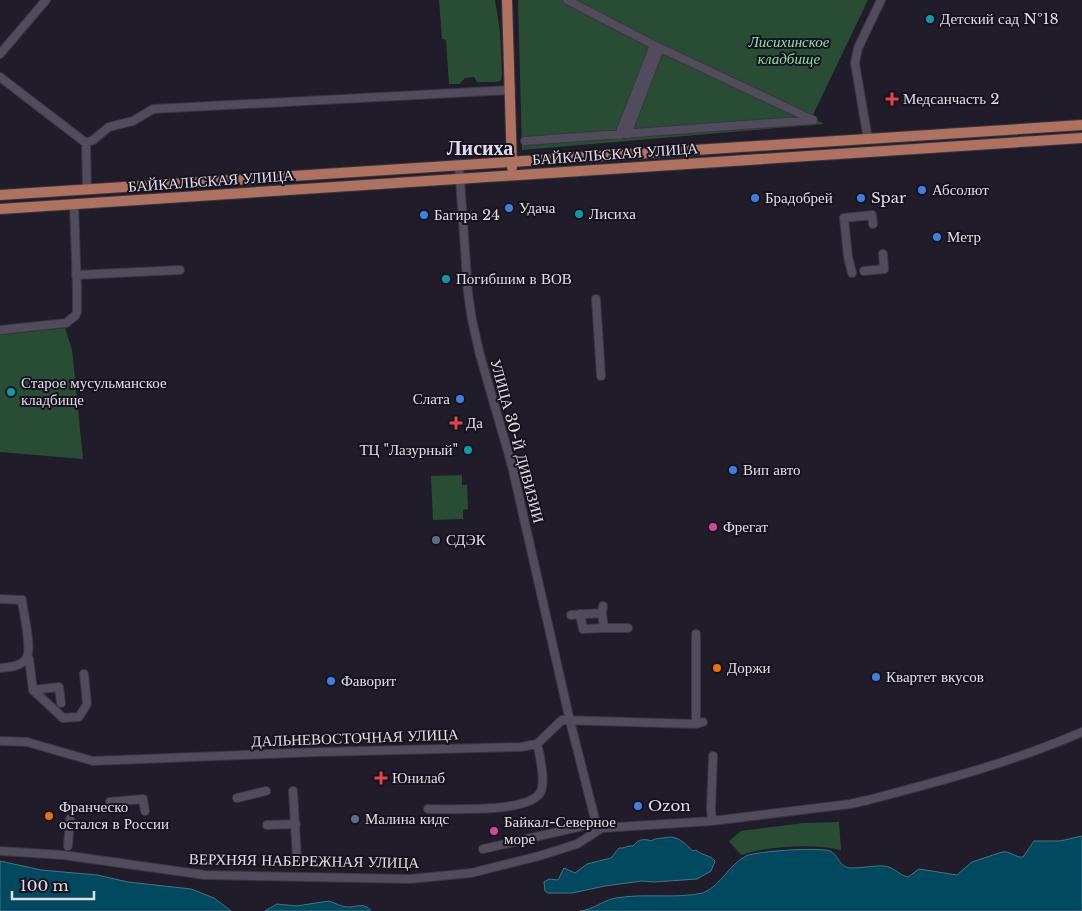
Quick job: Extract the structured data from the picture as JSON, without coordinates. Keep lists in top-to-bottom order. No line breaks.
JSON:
{"streets":{"main road":["БАЙКАЛЬСКАЯ УЛИЦА"],"street":["УЛИЦА 30-Й ДИВИЗИИ","ДАЛЬНЕВОСТОЧНАЯ УЛИЦА","ВЕРХНЯЯ НАБЕРЕЖНАЯ УЛИЦА"]},"crossings":[["БАЙКАЛЬСКАЯ УЛИЦА","УЛИЦА 30-Й ДИВИЗИИ"],["УЛИЦА 30-Й ДИВИЗИИ","ВЕРХНЯЯ НАБЕРЕЖНАЯ УЛИЦА"]],"districts":["Лисиха"],"parks":["Лисихинское кладбище"],"places":{"other":["Детский сад №18","Абсолют","Брадобрей","Spar","Удача","Лисиха","Багира 24","Метр","Погибшим в ВОВ","Старое мусульманское кладбище","Слата","ТЦ \"Лазурный\"","Вип авто","Фрегат","СДЭК","Доржи","Квартет вкусов","Фаворит","Ozon","Франческо остался в России","Малина кидс","Байкал-Северное море"],"health":["Медсанчасть 2","Да","Юнилаб"]},"scale_bar":"100 m"}
